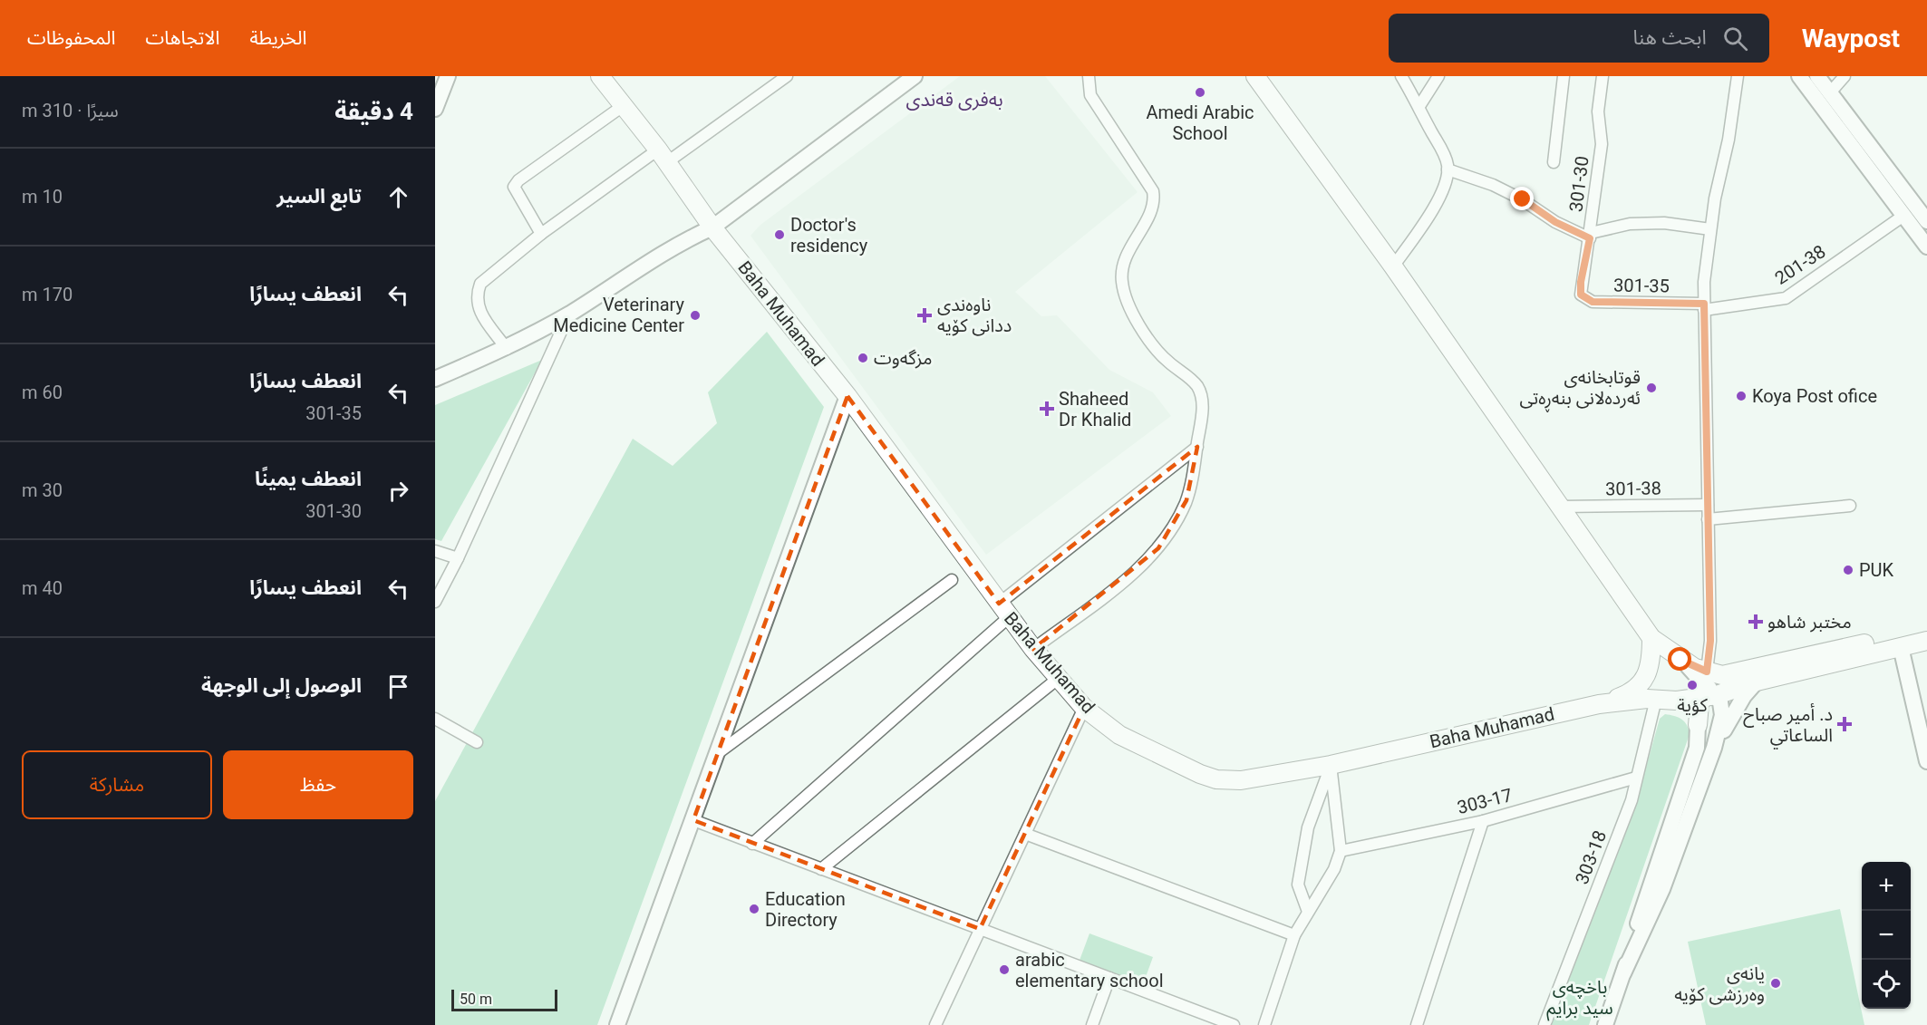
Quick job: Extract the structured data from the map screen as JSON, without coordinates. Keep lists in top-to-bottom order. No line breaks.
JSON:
{"streets":{"main road":["Baha Muhamad"],"street":["301-30","201-38","301-35","301-38","303-17","303-18"]},"crossings":[["301-30","301-35"],["201-38","301-35"],["Baha Muhamad","303-18"],["303-17","303-18"]],"districts":["بەفری قەندی"],"parks":["باخچه‌ی سید برایم"],"places":{"other":["Amedi Arabic School","Doctor's residency","Veterinary Medicine Center","مزگه‌وت","قوتابخانه‌ی ئه‌رده‌لانی بنه‌ڕه‌تی","Koya Post ofice","PUK","كؤية","Education Directory","arabic elementary school","یانه‌ی وه‌رزشی كۆیه‌"],"health":["ناوەندی ددانی کۆیە","Shaheed Dr Khalid","مختبر شاهو","د. أمير صباح الساعاتي"]},"scale_bar":"50 m","page":{"header":"Waypost","search":"ابحث هنا","nav":["الخريطة","الاتجاهات","المحفوظات"],"heading":["4 دقيقة","سيرًا · 310 m"],"list":[["تابع السير","10 m"],["انعطف يسارًا","170 m"],["انعطف يسارًا","301-35","60 m"],["انعطف يمينًا","301-30","30 m"],["انعطف يسارًا","40 m"],"الوصول إلى الوجهة"],"buttons":["حفظ","مشاركة"],"map_buttons":["+","−"],"scale":"50 m"}}
